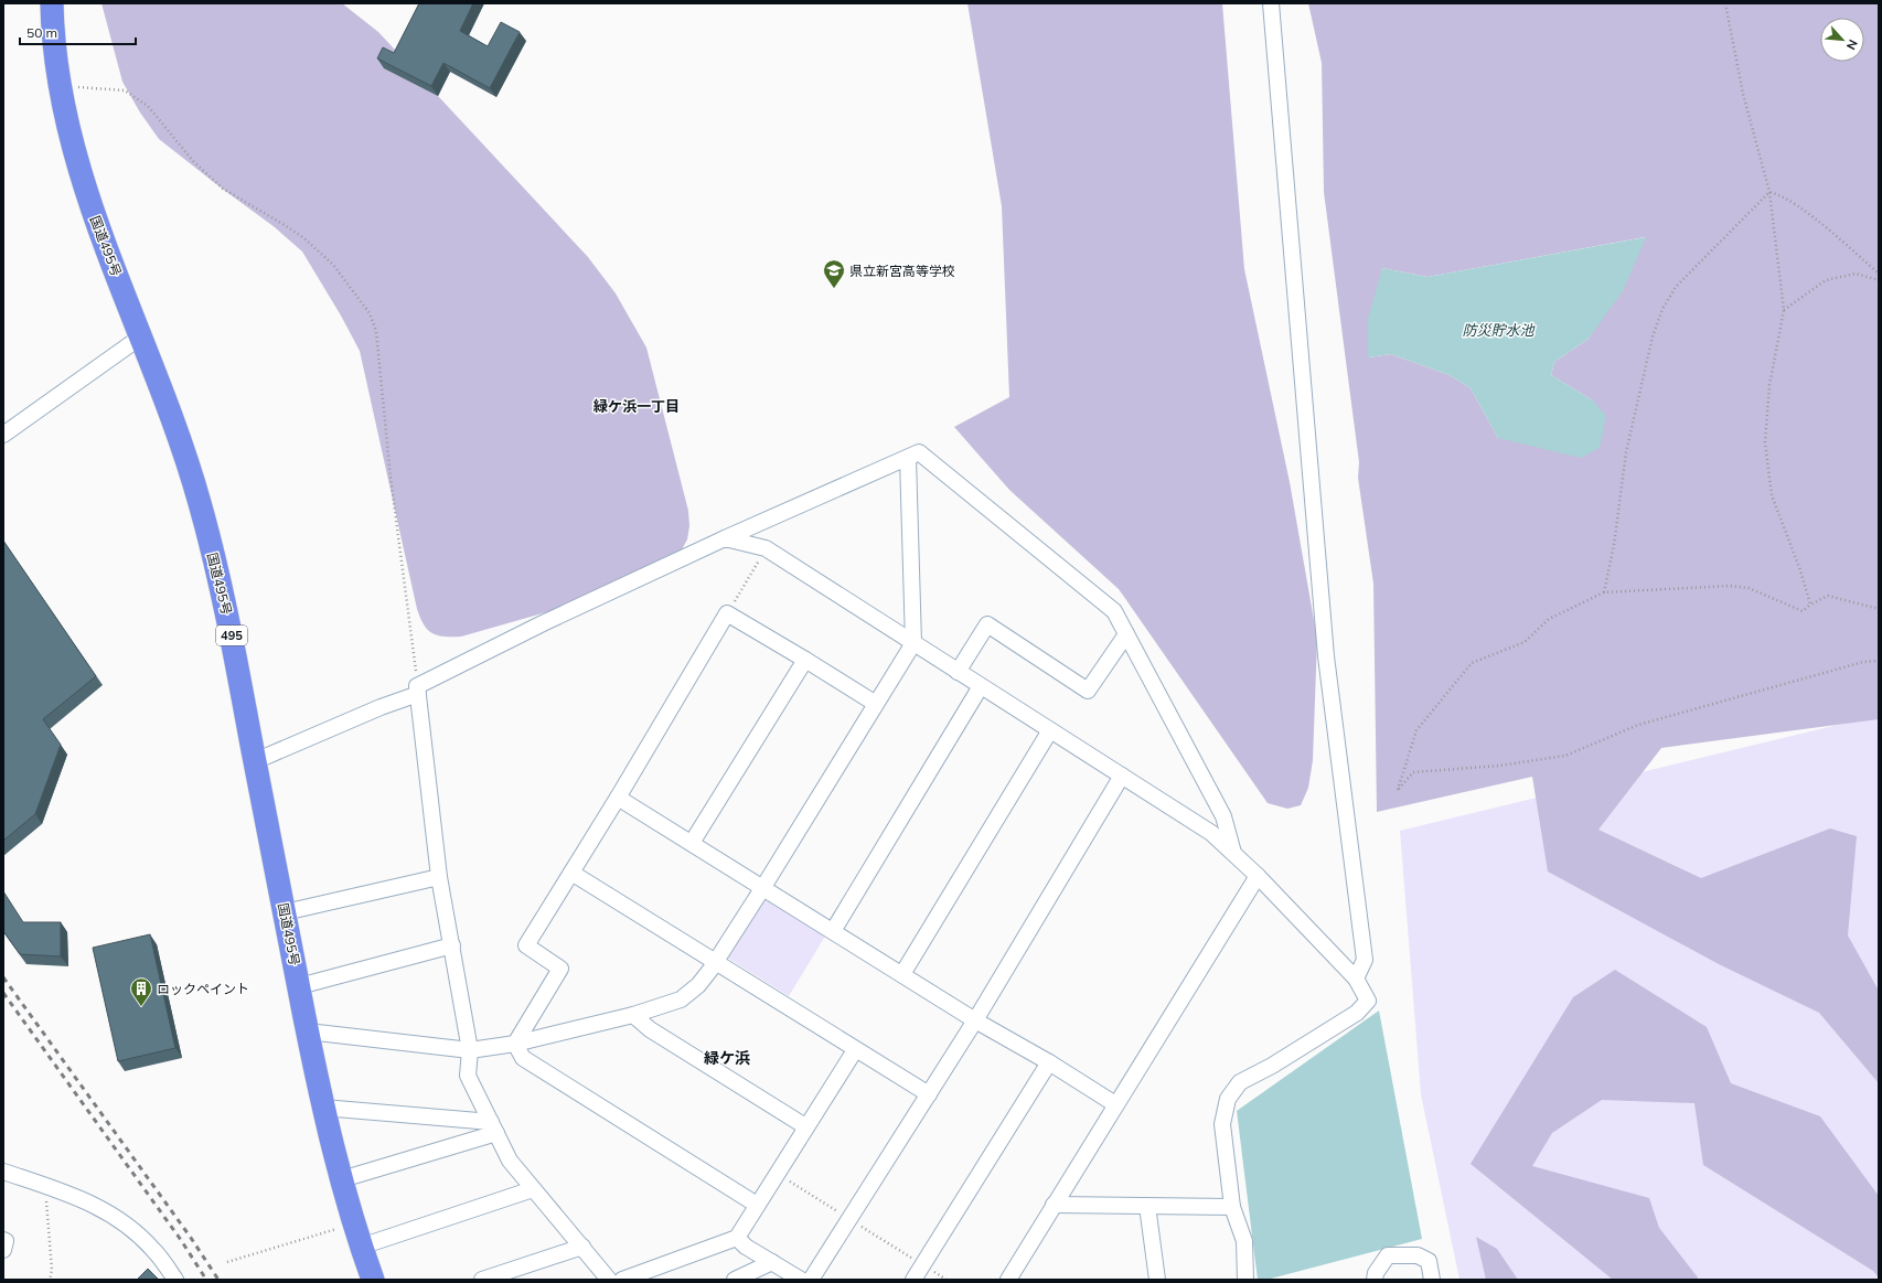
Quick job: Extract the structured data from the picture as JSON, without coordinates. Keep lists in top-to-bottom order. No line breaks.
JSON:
{"streets":{"highway":["国道495号","495"]},"districts":["緑ケ浜一丁目","緑ケ浜"],"water":["防災貯水池"],"places":{"school or university":["県立新宮高等学校"],"building":["ロックペイント"]},"scale_bar":"50 m","north":"bottom right"}
